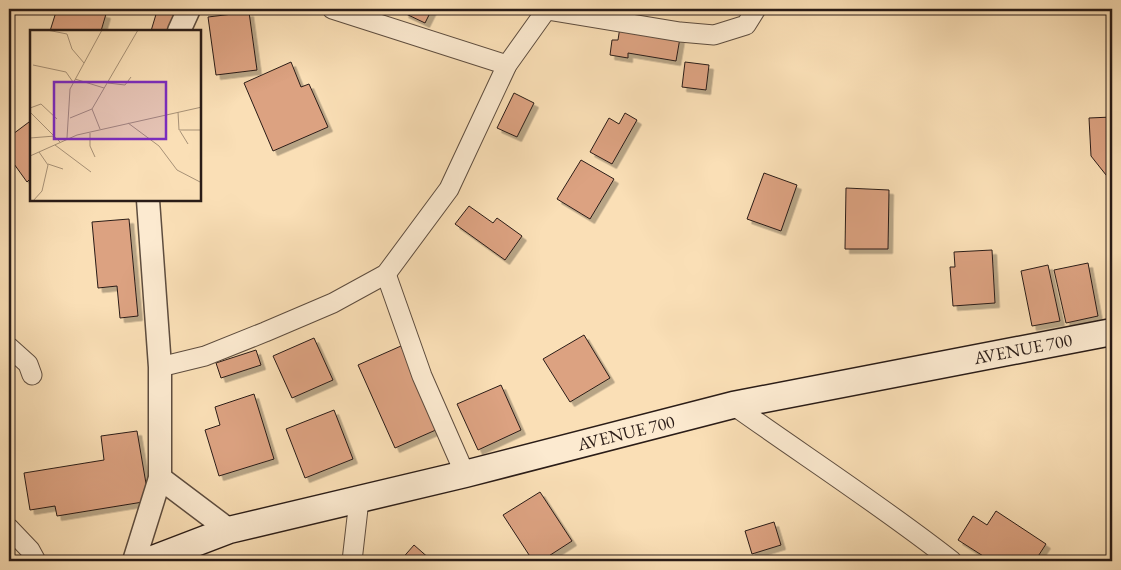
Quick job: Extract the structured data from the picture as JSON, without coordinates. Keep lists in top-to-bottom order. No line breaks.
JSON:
{"streets":{"main road":["AVENUE 700"]}}
